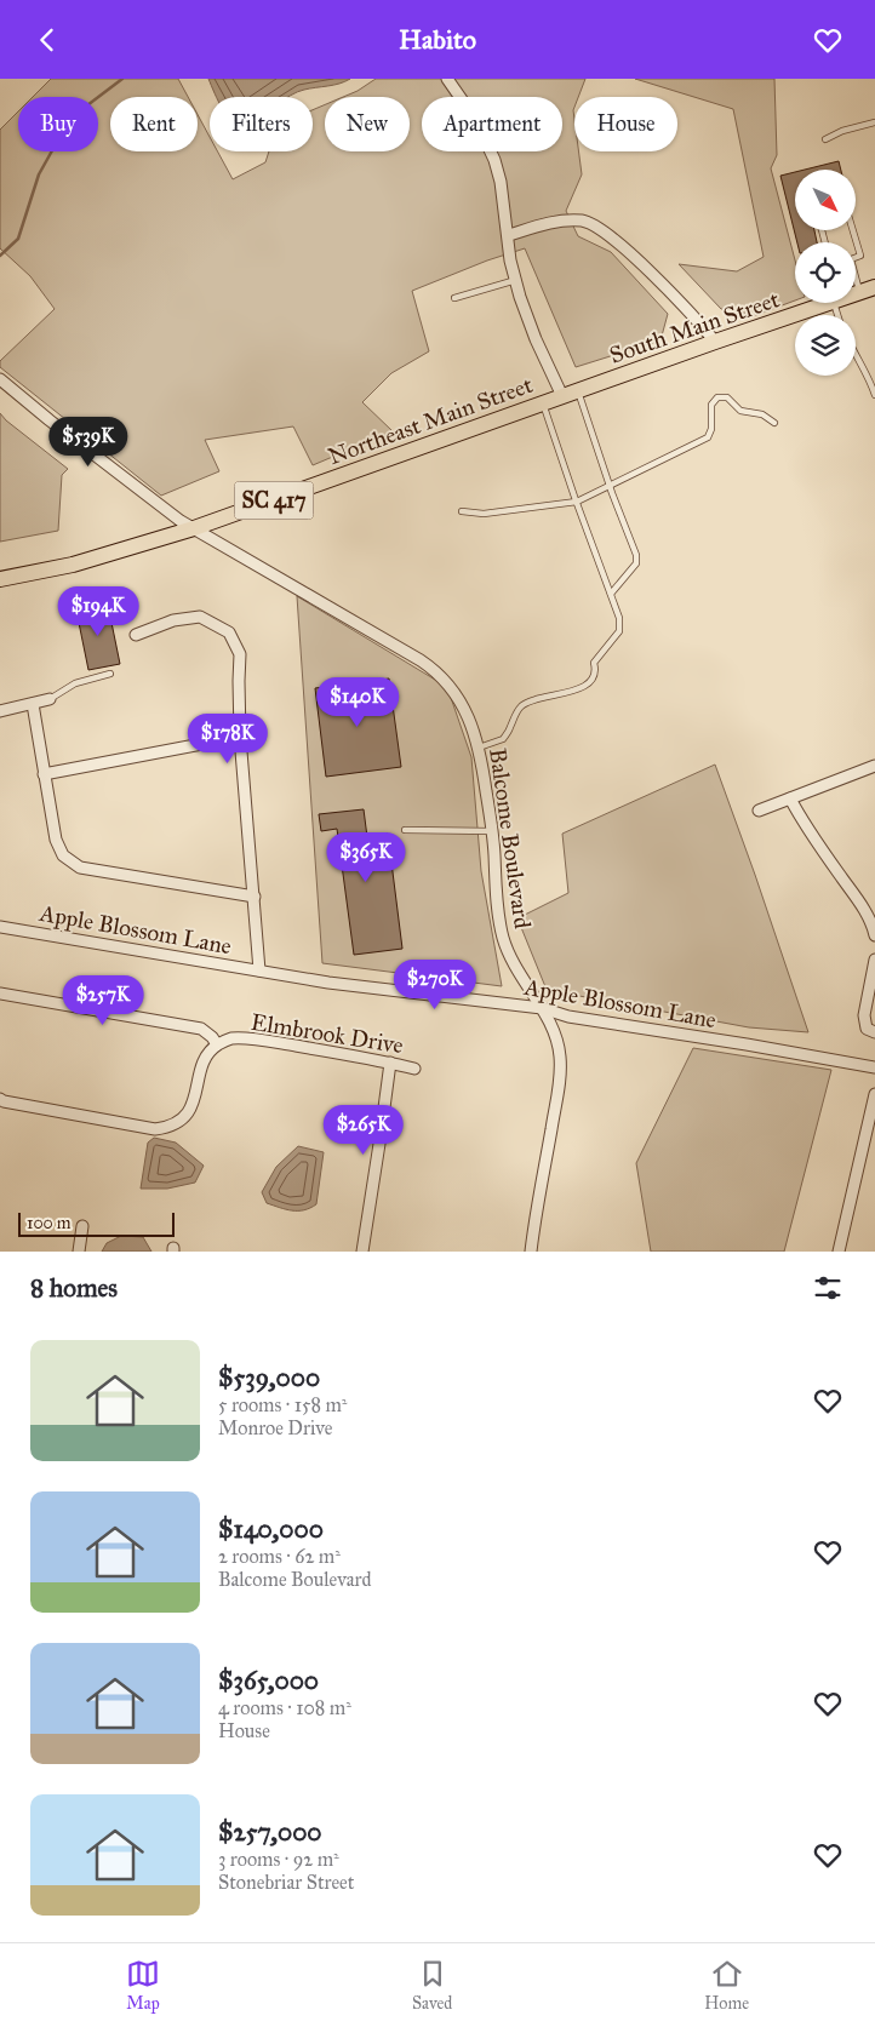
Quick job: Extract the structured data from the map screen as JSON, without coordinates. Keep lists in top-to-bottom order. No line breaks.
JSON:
{"streets":{"main road":["South Main Street","Northeast Main Street","SC 417"],"street":["Balcome Boulevard","Apple Blossom Lane","Elmbrook Drive"]},"crossings":[["South Main Street","Northeast Main Street"],["Northeast Main Street","Balcome Boulevard"],["Balcome Boulevard","Apple Blossom Lane"]],"scale_bar":"100 m","north":"bottom right","page":{"header":"Habito","chip":["Buy","Rent","Filters","New","Apartment","House"],"price":["$539K","$194K","$140K","$178K","$365K","$270K","$257K","$265K"],"scale":"100 m","heading":"8 homes","list":[{"name":"$539,000","note":"5 rooms · 158 m² · Monroe Drive"},{"name":"$140,000","note":"2 rooms · 62 m² · Balcome Boulevard"},{"name":"$365,000","note":"4 rooms · 108 m² · House"},{"name":"$257,000","note":"3 rooms · 92 m² · Stonebriar Street"}],"tabs":["Map","Saved","Home"]}}
